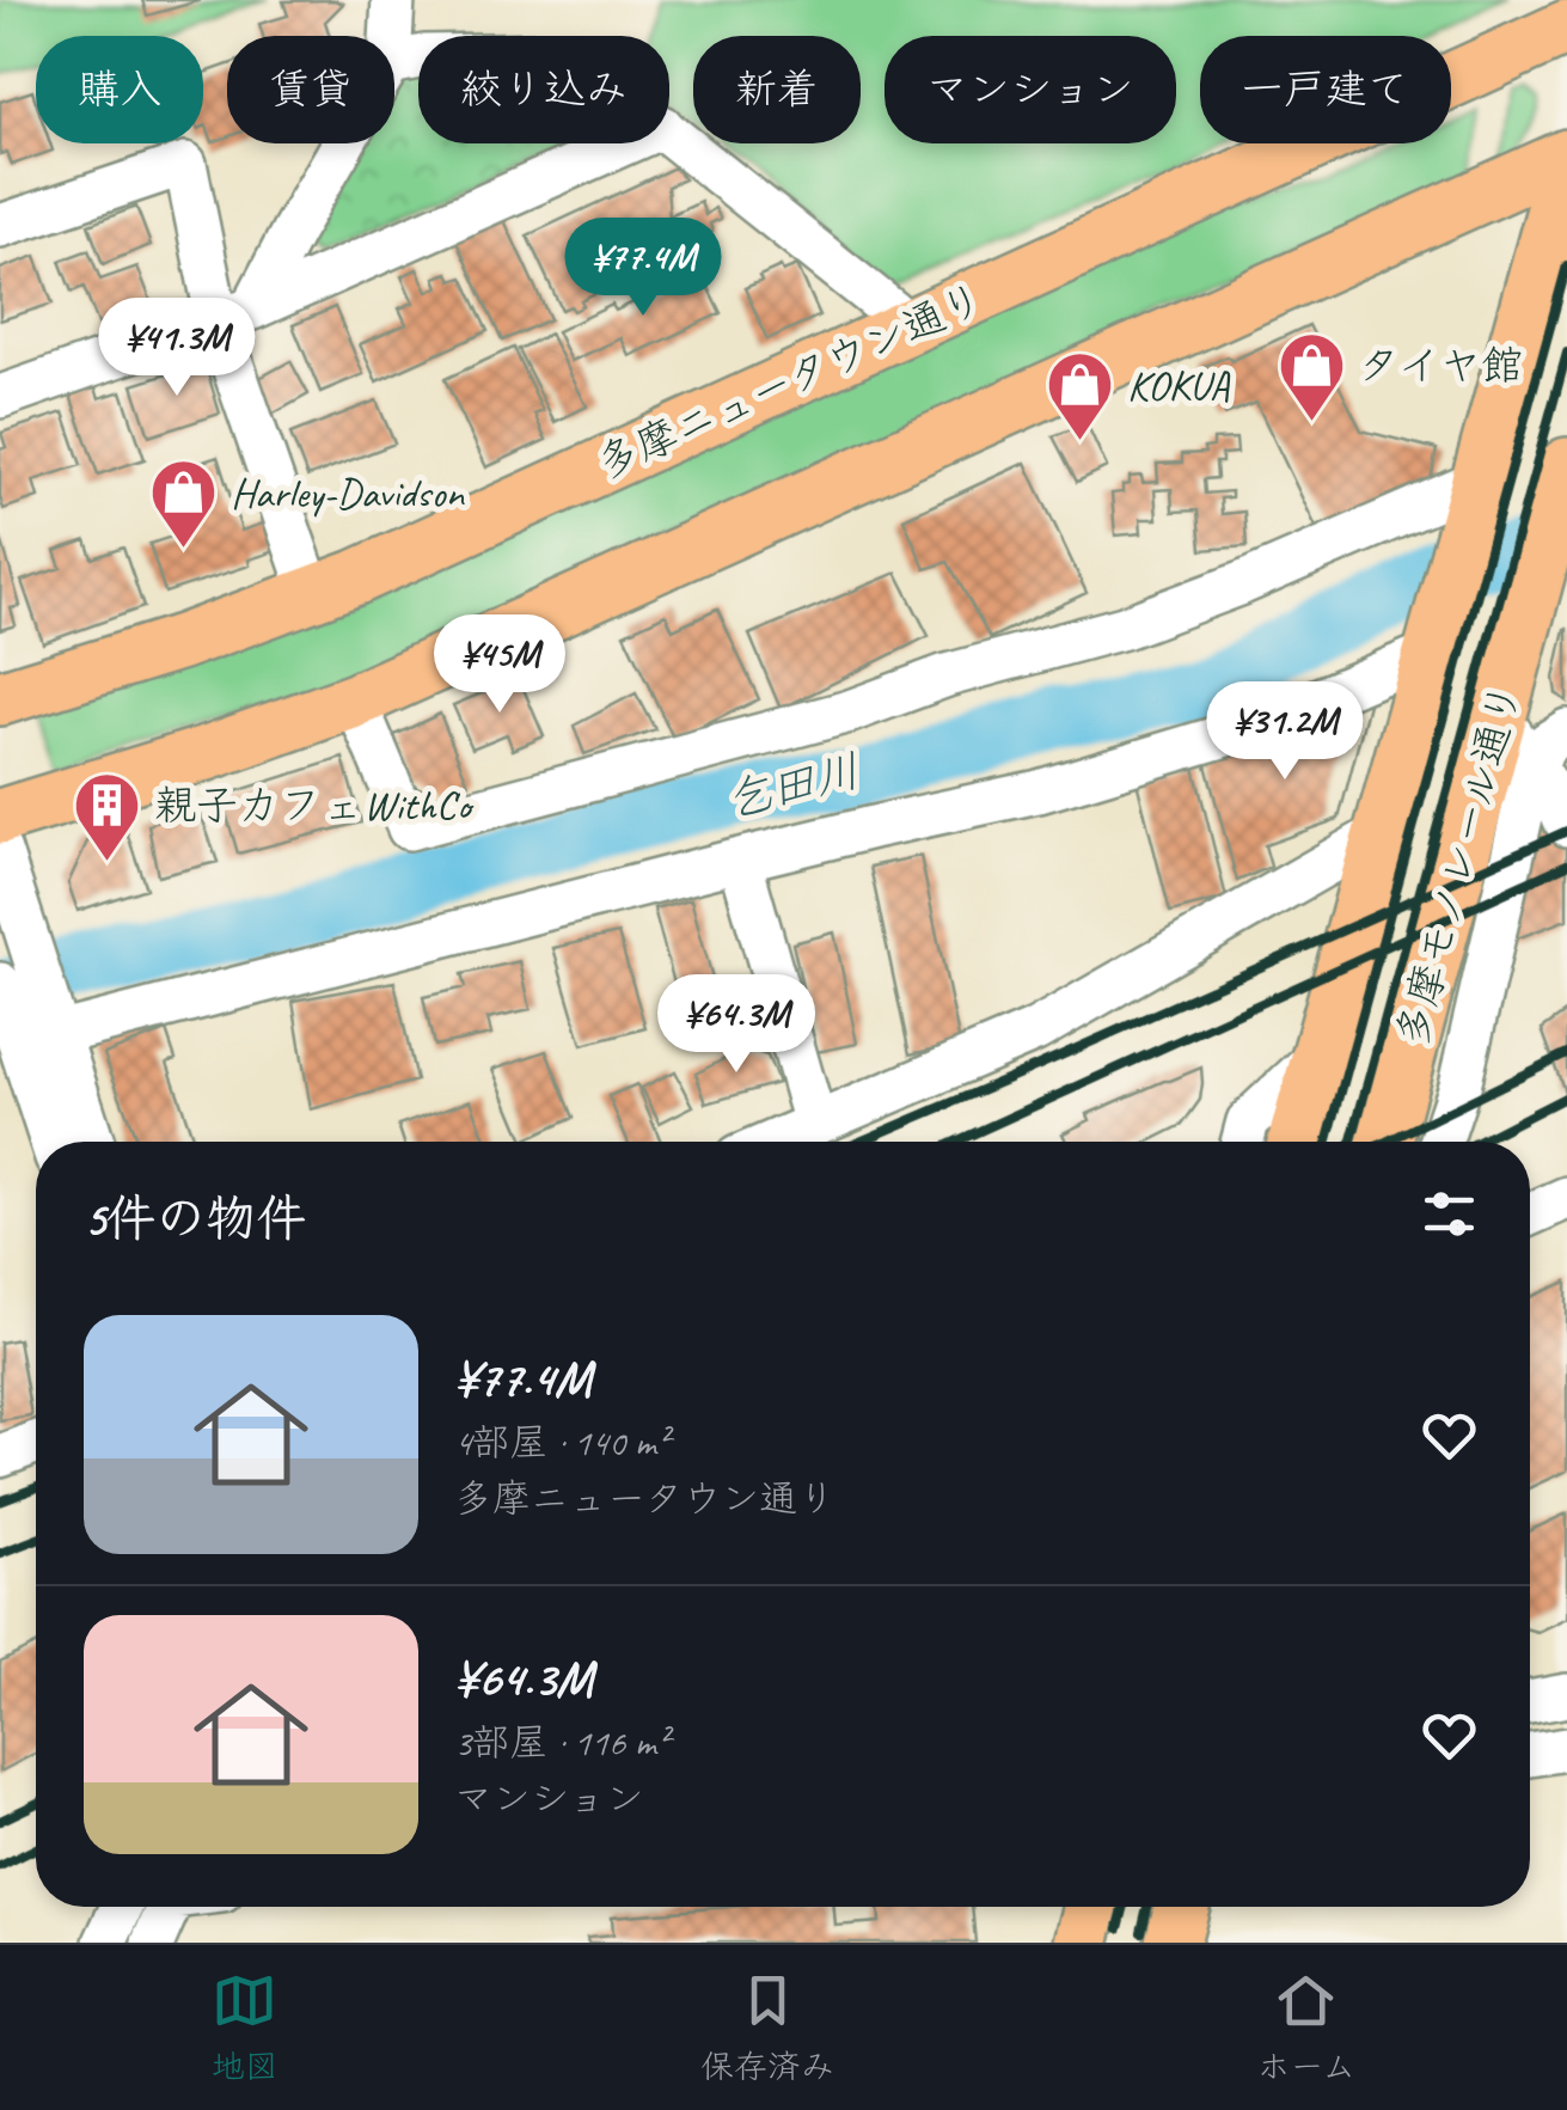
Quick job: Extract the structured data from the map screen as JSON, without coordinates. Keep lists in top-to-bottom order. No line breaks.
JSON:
{"streets":{"main road":["多摩ニュータウン通り","多摩モノレール通り"]},"water":["乞田川"],"places":{"shop":["タイヤ館","KOKUA","Harley-Davidson"],"building":["親子カフェWithCo"]},"page":{"chip":["購入","賃貸","絞り込み","新着","マンション","一戸建て"],"price":["¥77.4M","¥41.3M","¥45M","¥31.2M","¥64.3M"],"heading":"5件の物件","list":[{"name":"¥77.4M","note":"4部屋 · 140 m² · 多摩ニュータウン通り"},{"name":"¥64.3M","note":"3部屋 · 116 m² · マンション"}],"tabs":["地図","保存済み","ホーム"]}}
